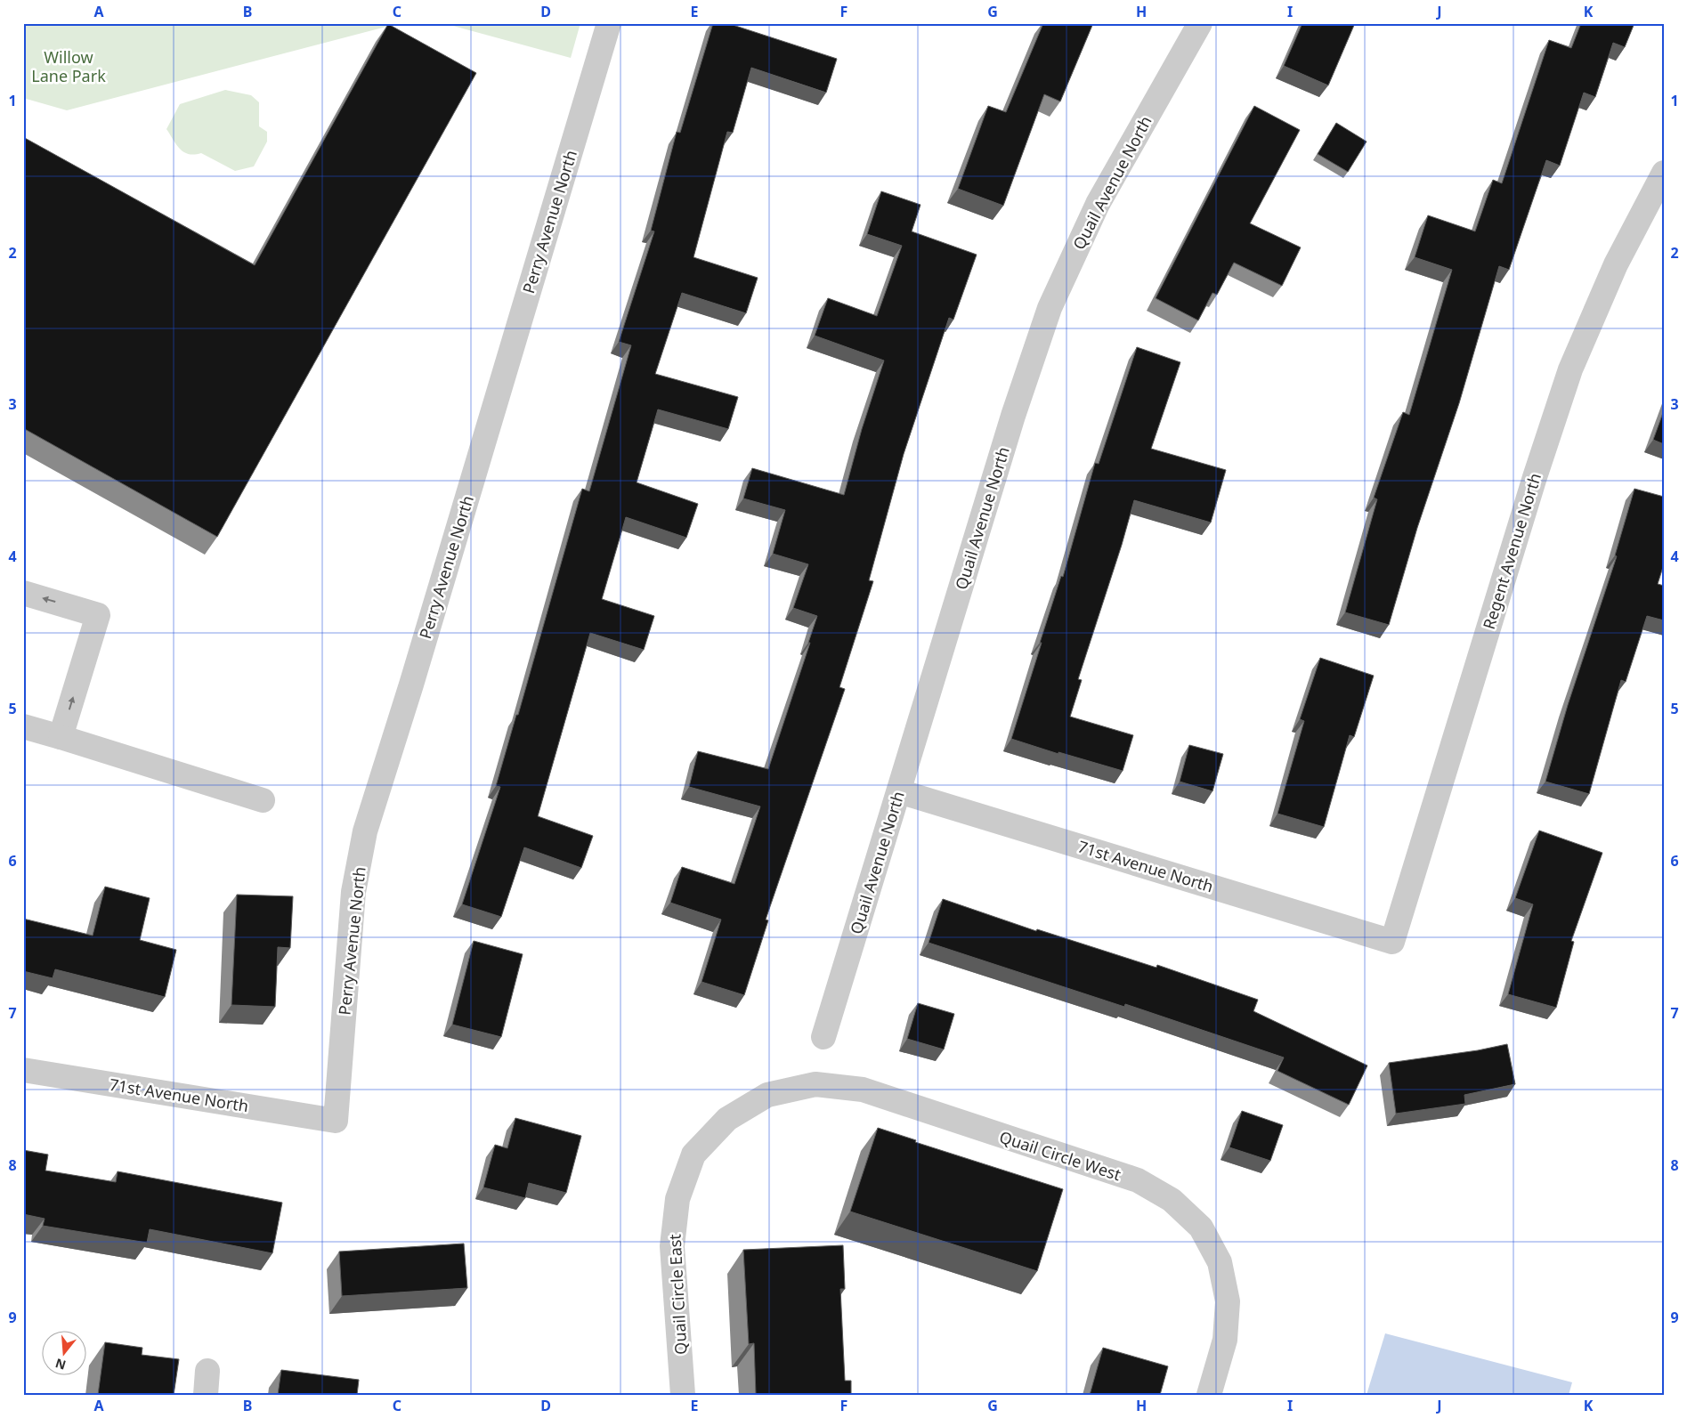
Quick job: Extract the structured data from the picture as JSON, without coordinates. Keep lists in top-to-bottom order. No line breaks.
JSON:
{"streets":{"street":["Quail Avenue North","Perry Avenue North","Regent Avenue North","71st Avenue North","Quail Circle West","Quail Circle East"]},"crossings":[["Quail Avenue North","71st Avenue North"],["Perry Avenue North","71st Avenue North"],["Regent Avenue North","71st Avenue North"],["Quail Circle West","Quail Circle East"]],"parks":["Willow Lane Park"],"north":"bottom","grid":{"columns":["A","B","C","D","E","F","G","H","I","J","K"],"rows":["1","2","3","4","5","6","7","8","9"]}}
